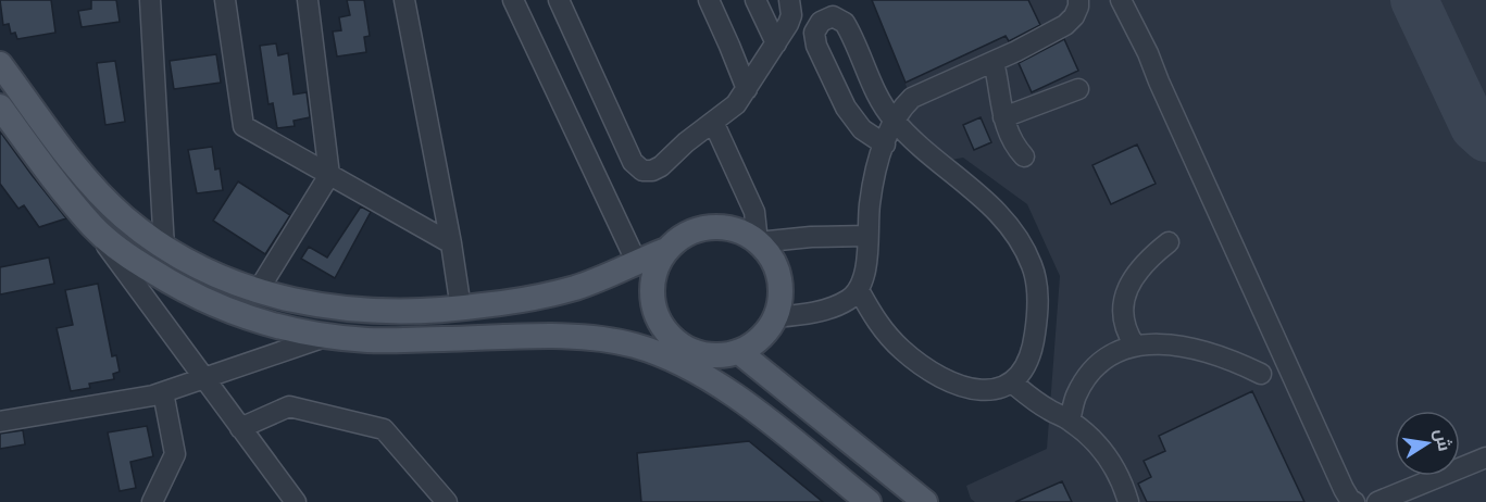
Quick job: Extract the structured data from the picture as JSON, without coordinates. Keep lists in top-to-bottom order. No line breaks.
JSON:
{"north":"right"}
